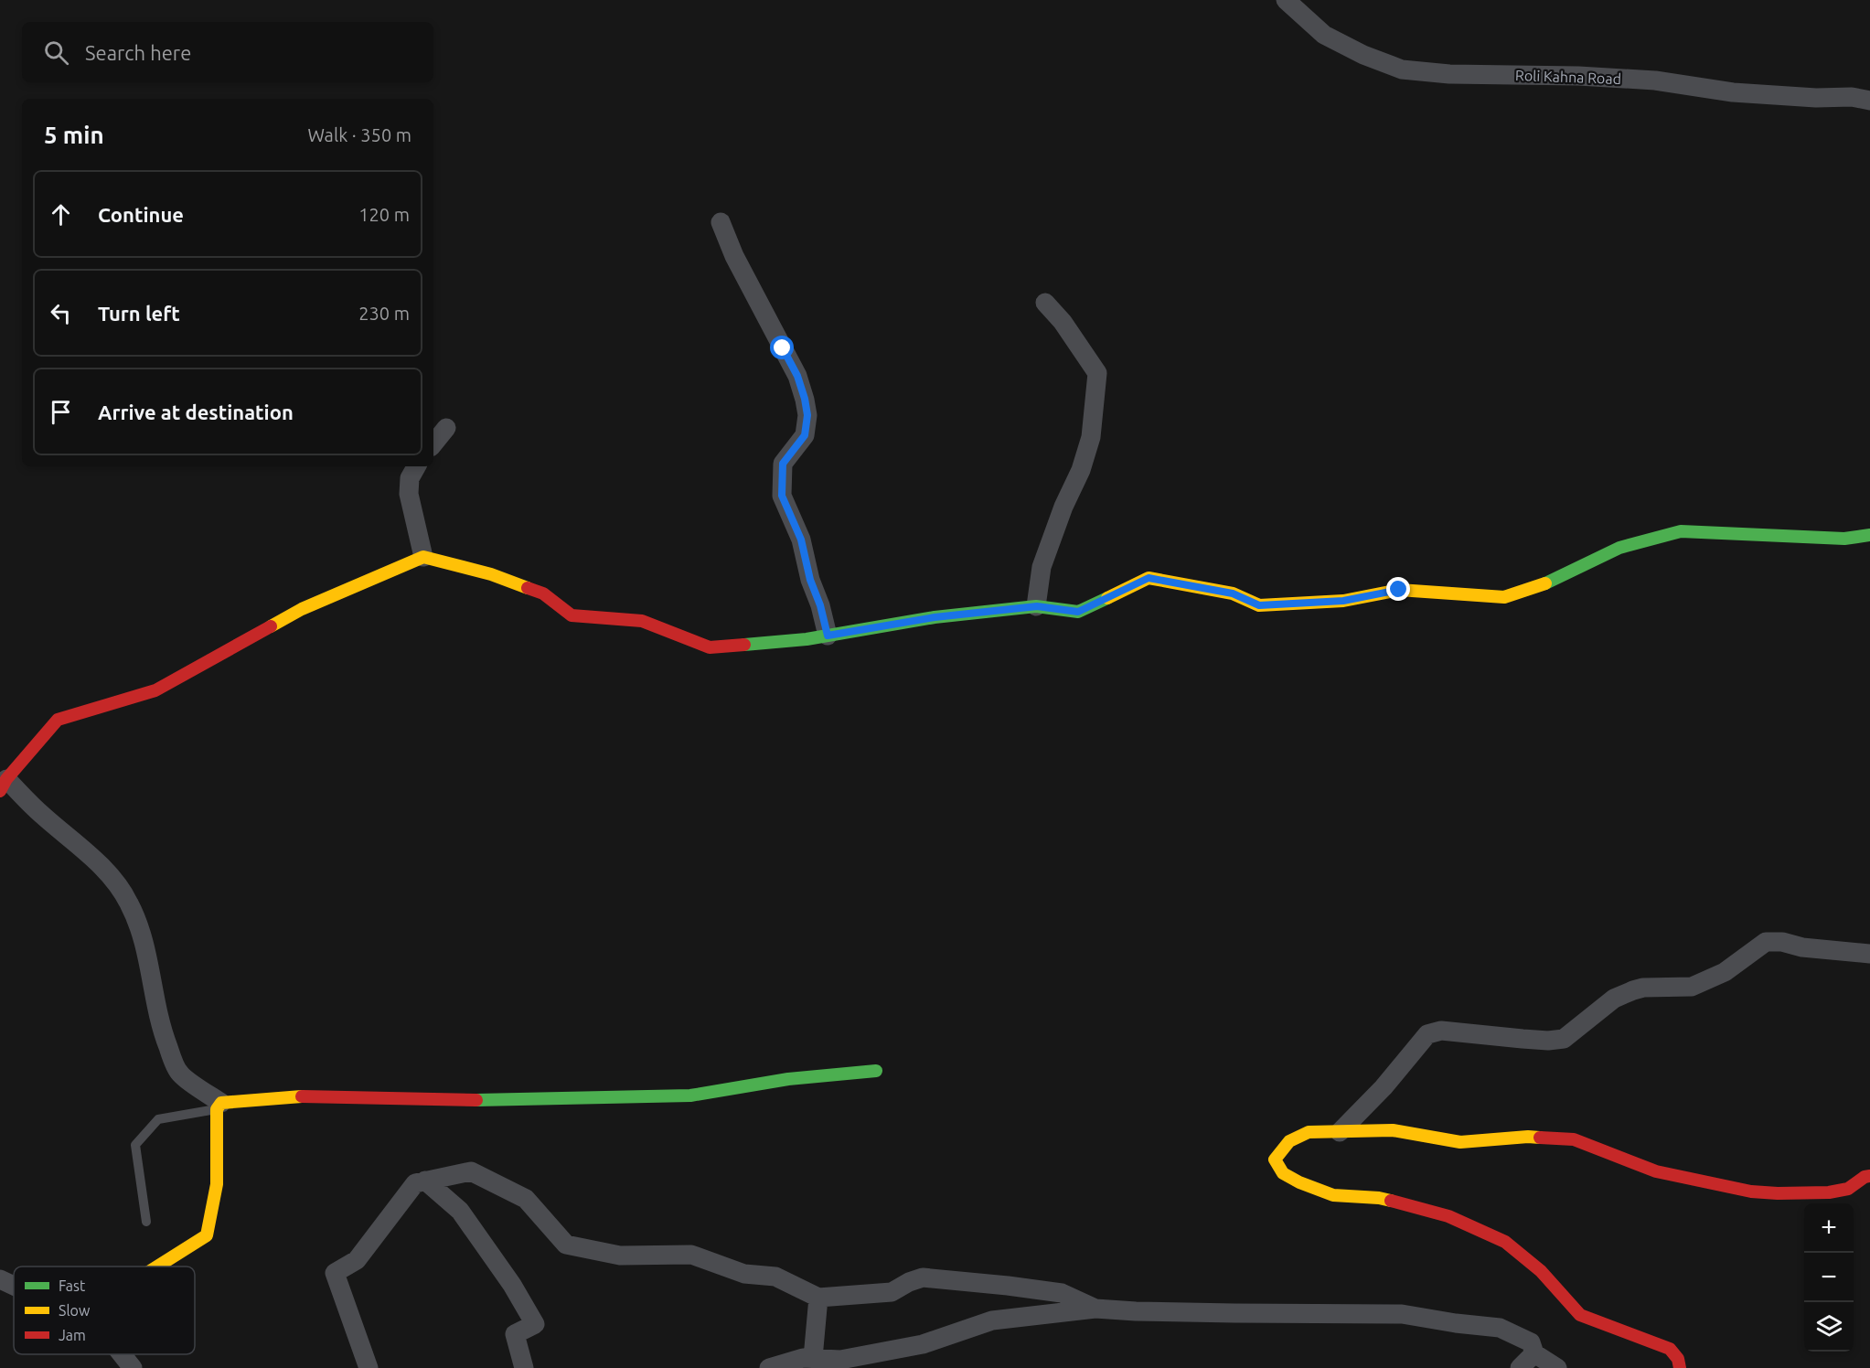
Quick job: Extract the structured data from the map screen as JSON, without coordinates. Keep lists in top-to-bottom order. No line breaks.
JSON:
{"streets":{"street":["Roli Kahna Road"]},"legend":["Fast","Slow","Jam"],"page":{"search":"Search here","heading":["5 min","Walk · 350 m"],"list":[["Continue","120 m"],["Turn left","230 m"],"Arrive at destination"],"map_buttons":["+","−"]}}
